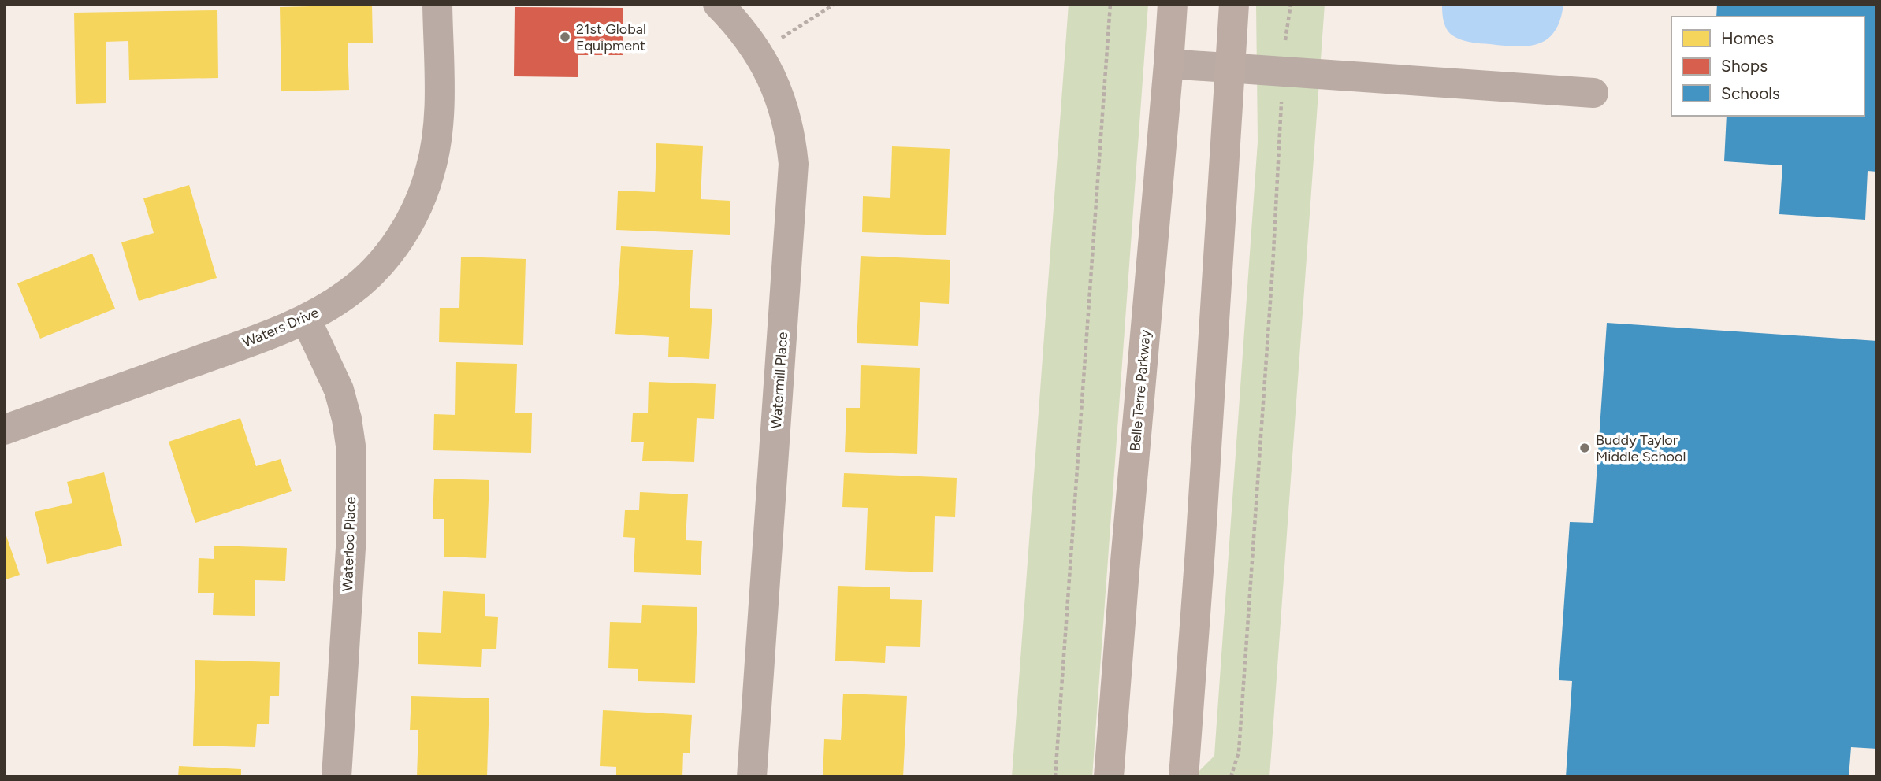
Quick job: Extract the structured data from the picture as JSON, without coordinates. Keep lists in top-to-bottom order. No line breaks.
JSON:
{"streets":{"main road":["Belle Terre Parkway"],"street":["Waters Drive","Watermill Place","Waterloo Place"]},"crossings":[["Waters Drive","Waterloo Place"]],"places":["21st Global Equipment","Buddy Taylor Middle School"],"legend":["Homes","Shops","Schools"]}
